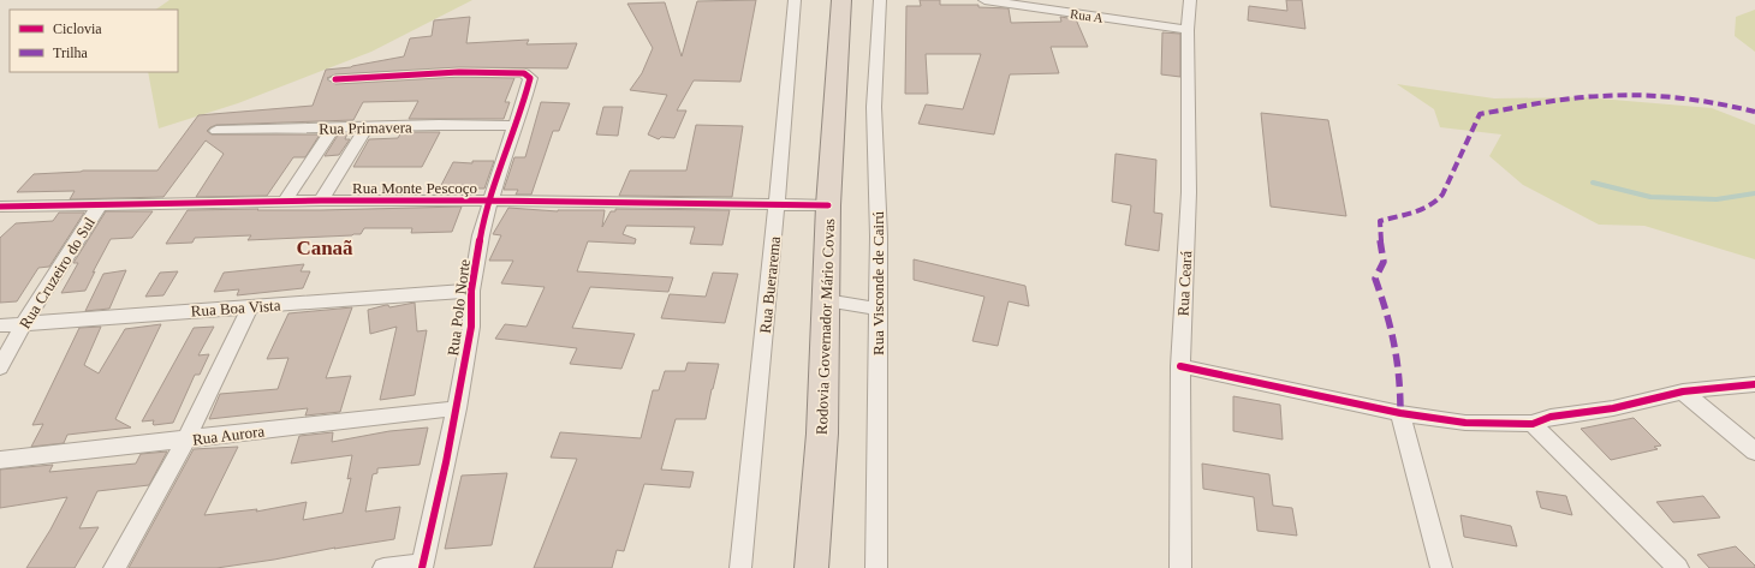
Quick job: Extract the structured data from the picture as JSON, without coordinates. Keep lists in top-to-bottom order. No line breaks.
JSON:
{"streets":{"highway":["Rodovia Governador Mário Covas"],"street":["Rua A","Rua Primavera","Rua Monte Pescoço","Rua Cruzeiro do Sul","Rua Visconde de Cairú","Rua Ceará","Rua Buerarema","Rua Boa Vista","Rua Polo Norte","Rua Aurora"]},"crossings":[["Rua A","Rua Ceará"],["Rua Primavera","Rua Polo Norte"],["Rua Monte Pescoço","Rua Cruzeiro do Sul"],["Rua Monte Pescoço","Rua Buerarema"],["Rua Monte Pescoço","Rua Polo Norte"],["Rua Monte Pescoço","Rodovia Governador Mário Covas"],["Rua Cruzeiro do Sul","Rua Boa Vista"],["Rua Boa Vista","Rua Polo Norte"],["Rua Polo Norte","Rua Aurora"]],"districts":["Canaã"],"legend":["Ciclovia","Trilha"]}
